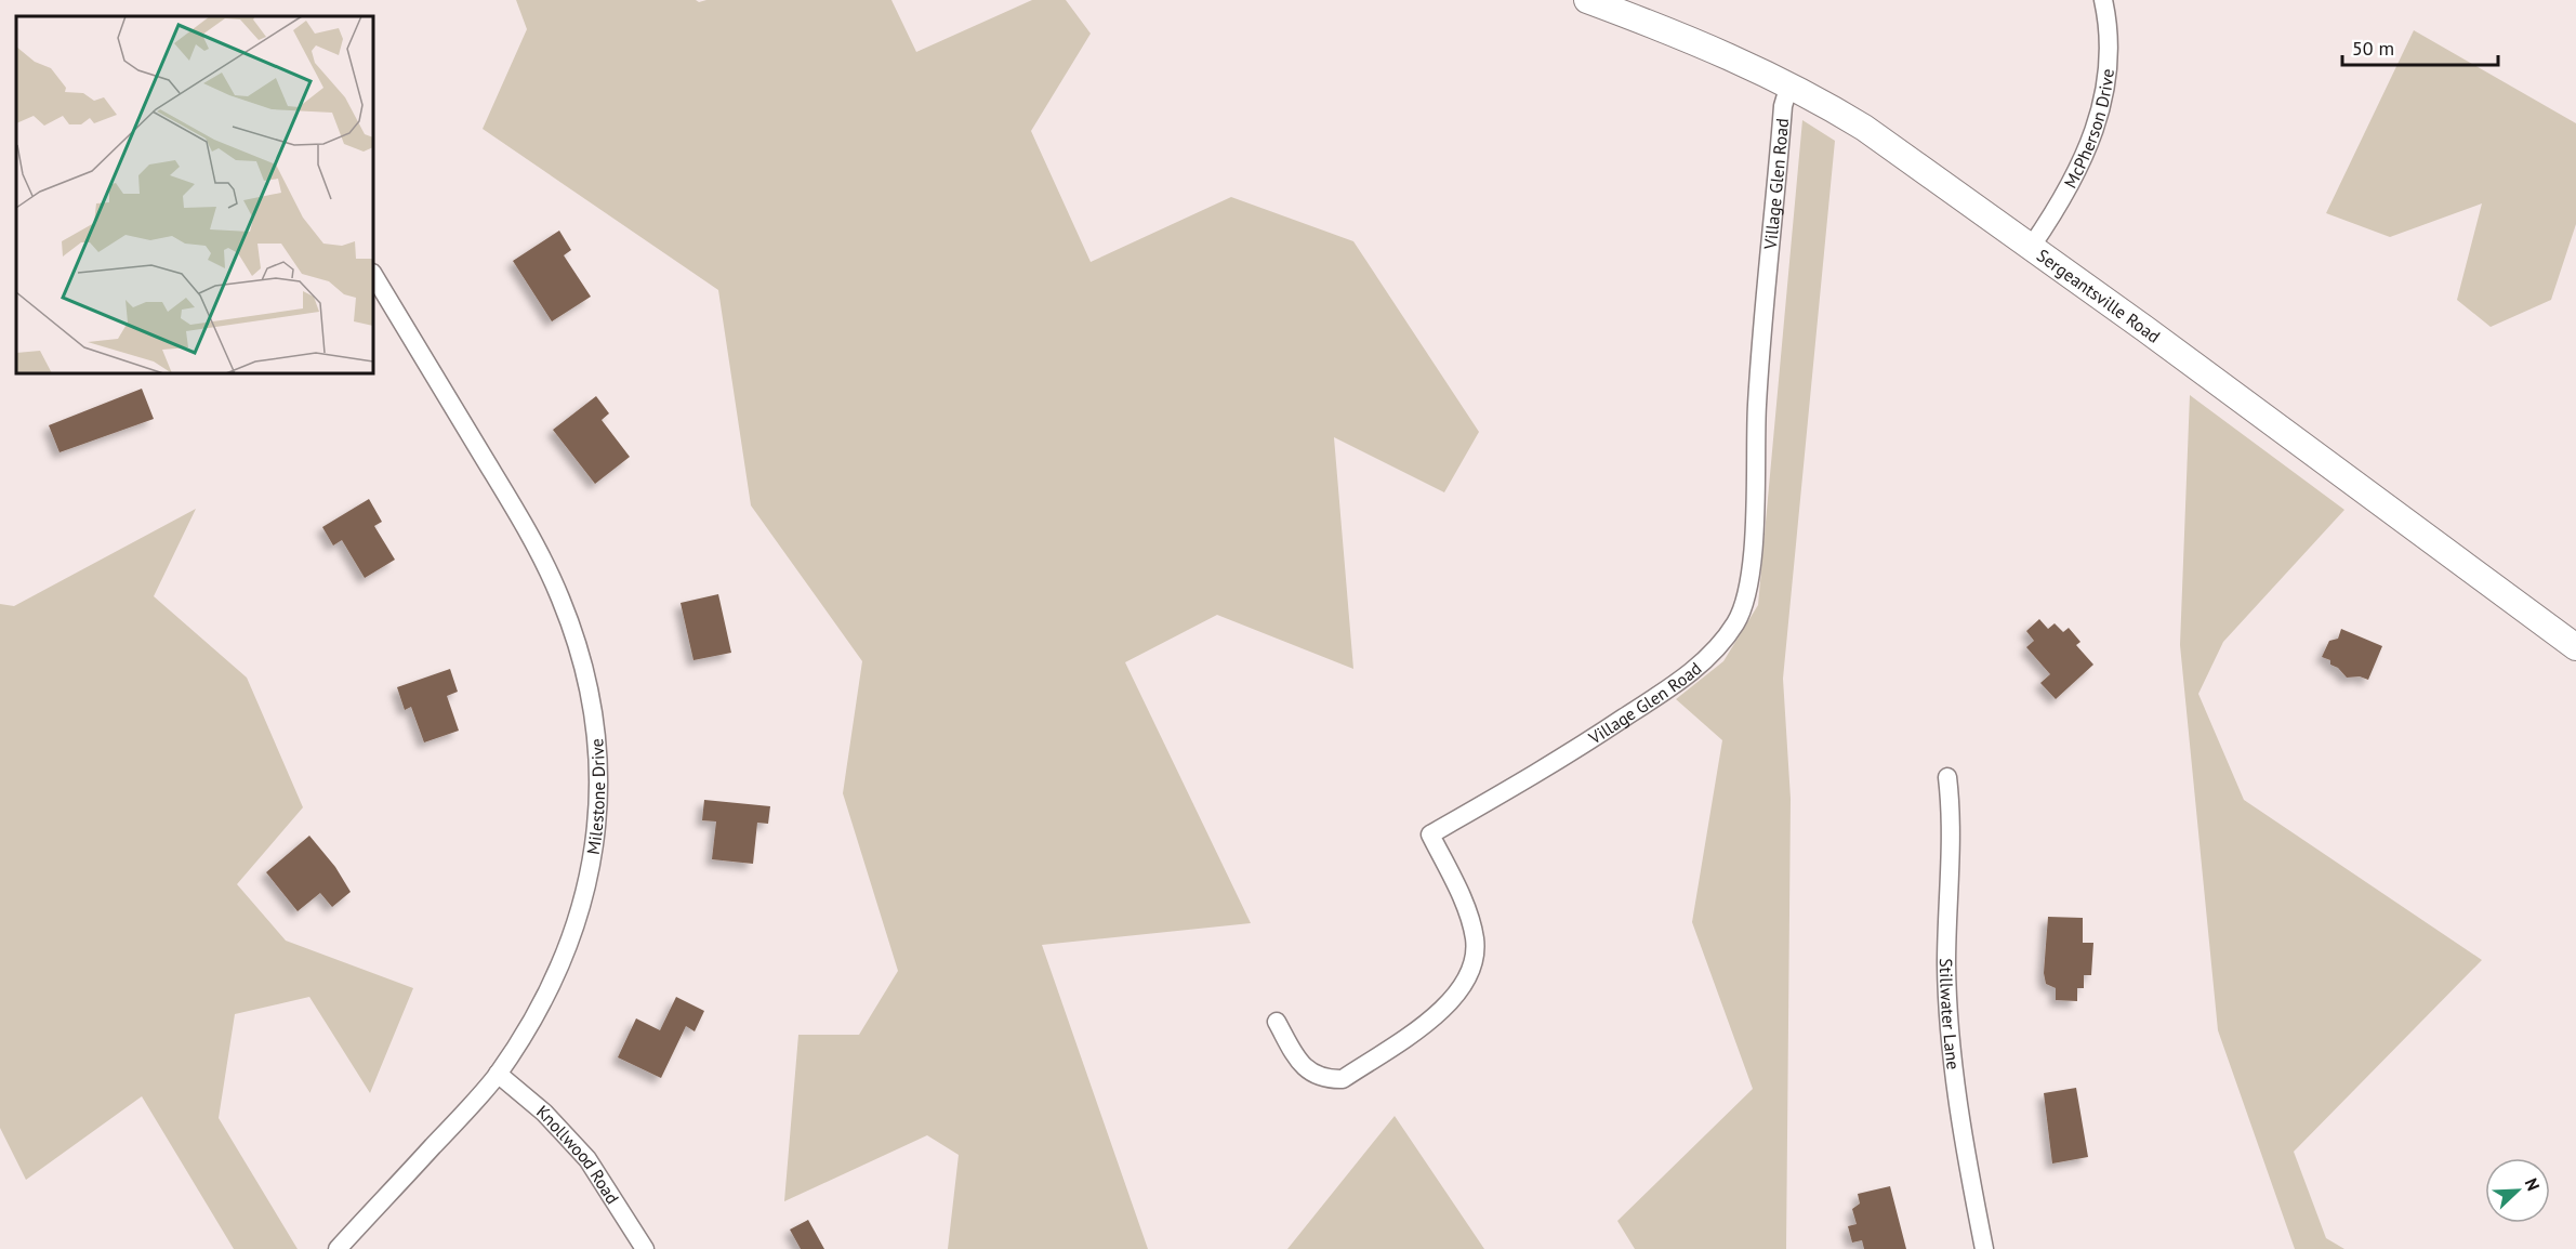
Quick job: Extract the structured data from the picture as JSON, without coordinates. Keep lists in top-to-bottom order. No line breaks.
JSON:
{"streets":{"main road":["Sergeantsville Road"],"street":["McPherson Drive","Village Glen Road","Milestone Drive","Stillwater Lane","Knollwood Road"]},"crossings":[["McPherson Drive","Sergeantsville Road"],["Village Glen Road","Sergeantsville Road"],["Milestone Drive","Knollwood Road"]],"scale_bar":"50 m","north":"top right"}
